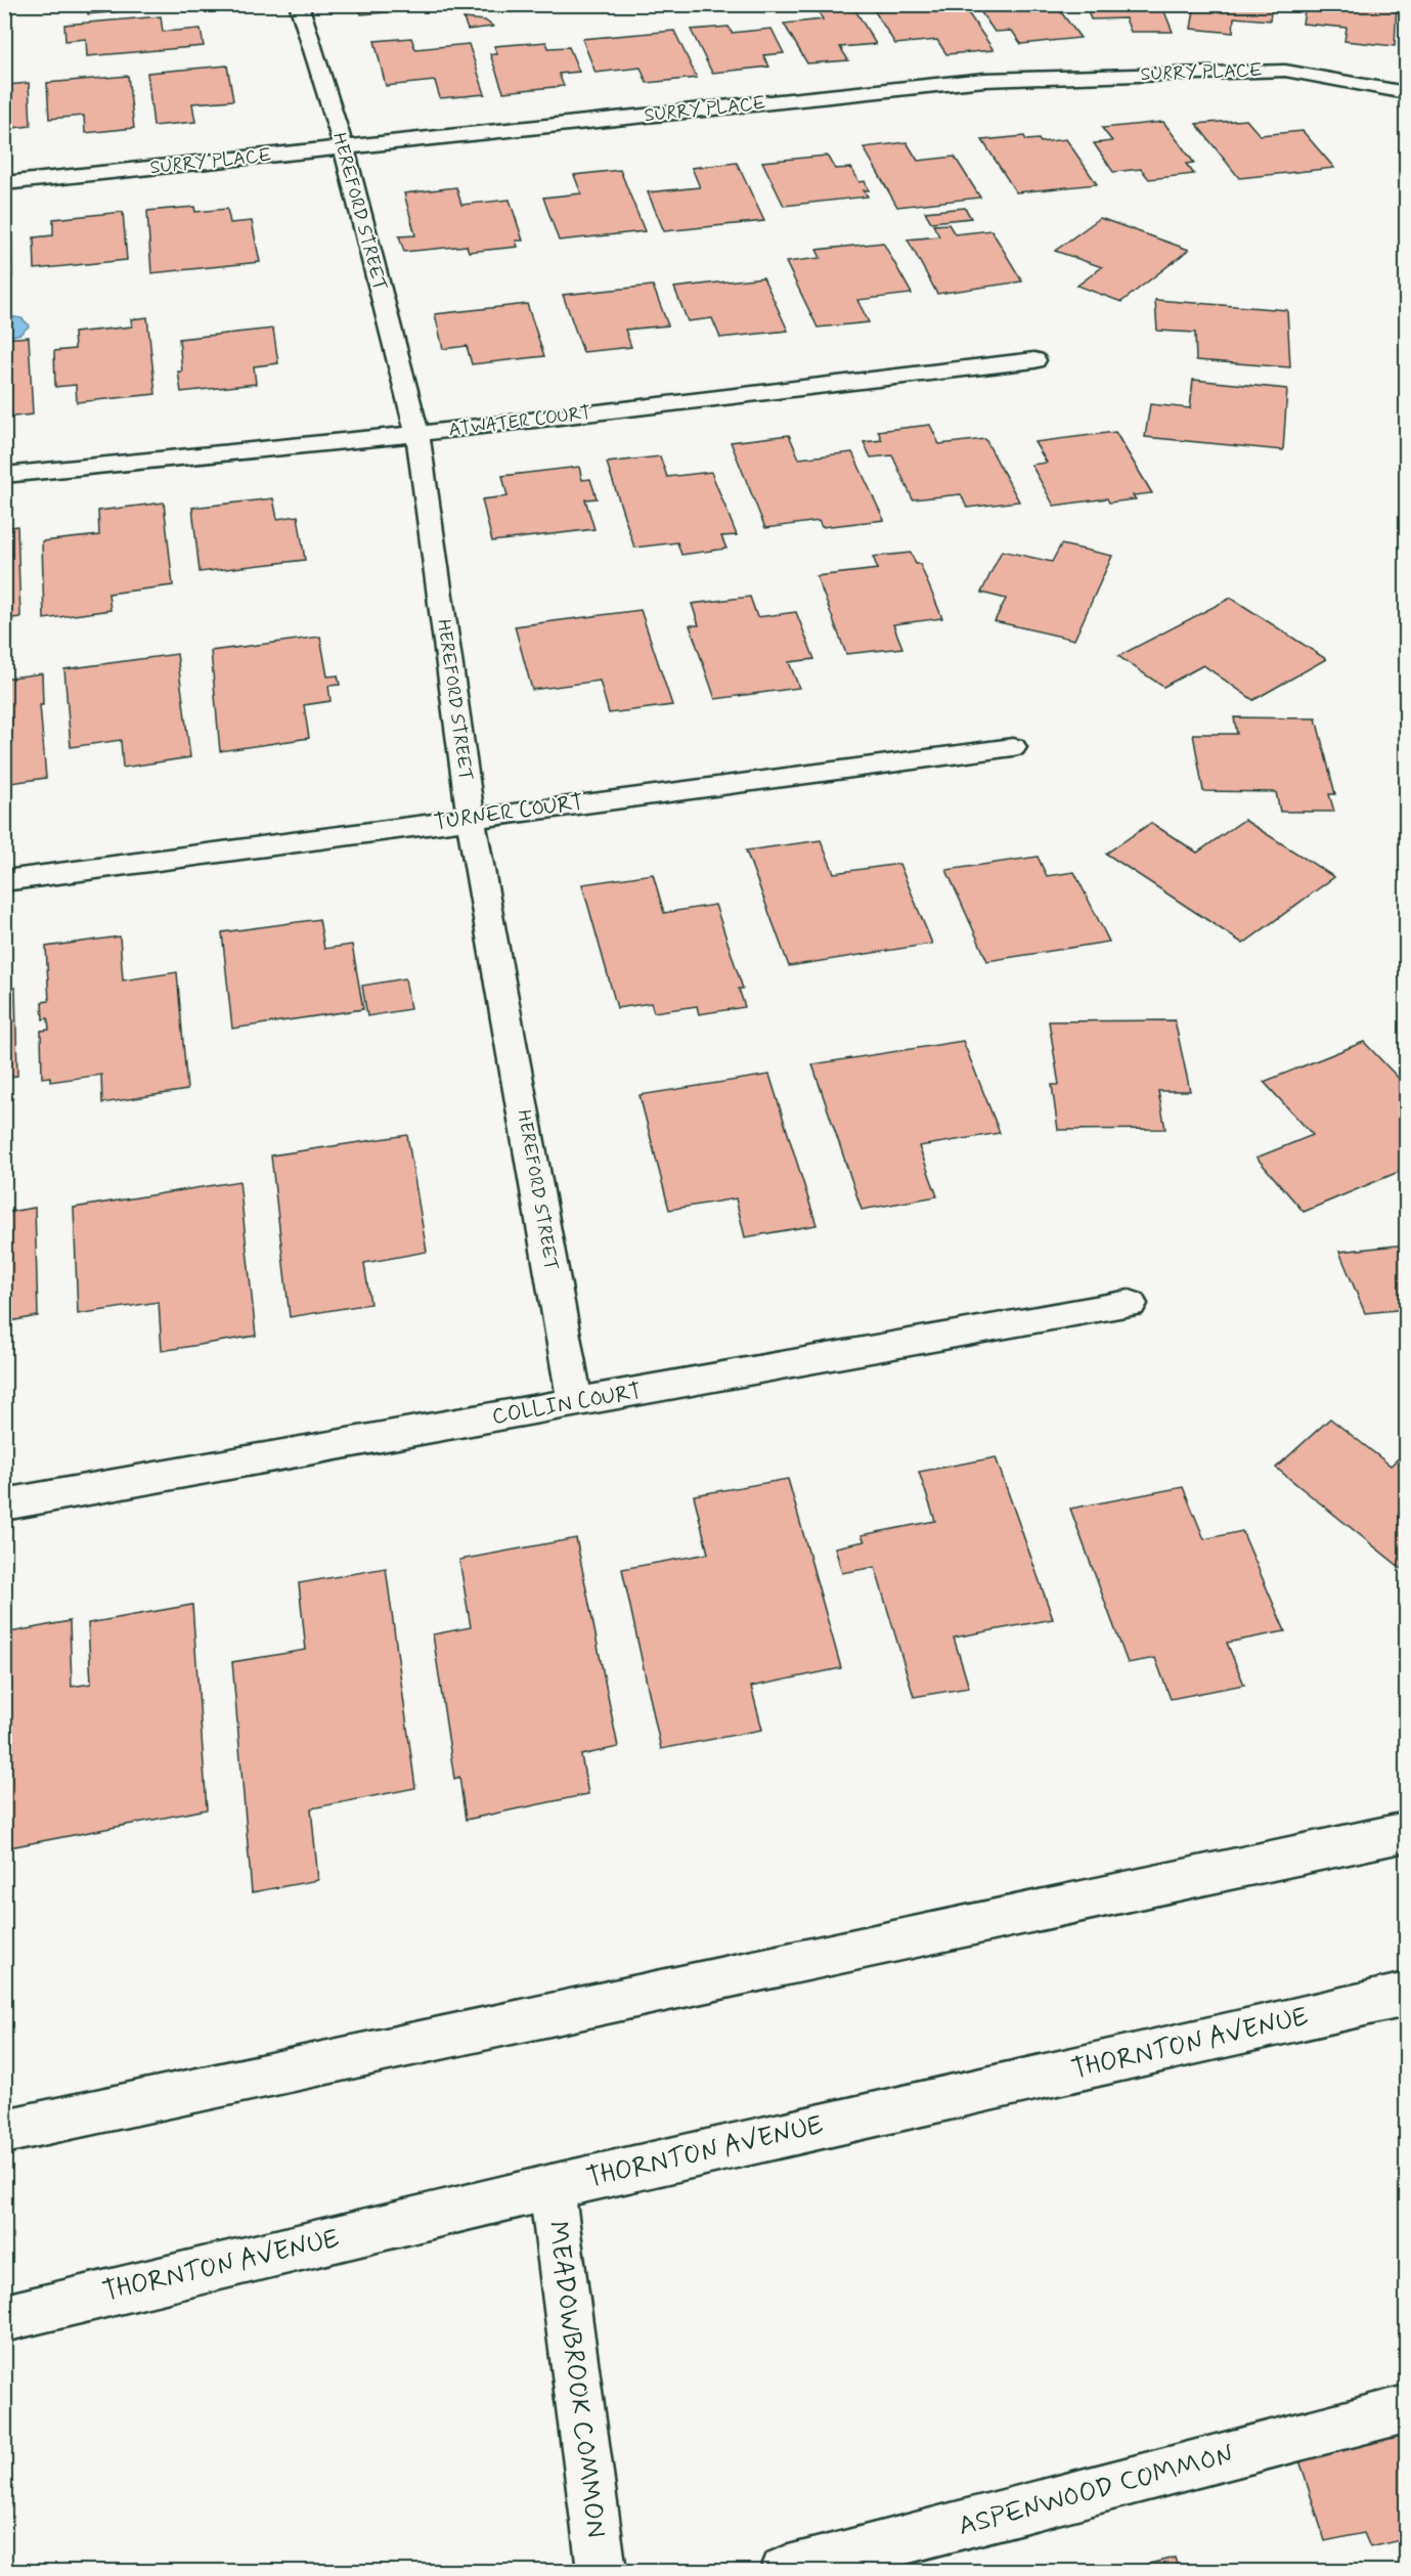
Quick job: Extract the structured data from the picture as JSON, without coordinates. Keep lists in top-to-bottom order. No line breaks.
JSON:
{"streets":{"street":["SURRY PLACE","HEREFORD STREET","ATWATER COURT","TURNER COURT","COLLIN COURT","THORNTON AVENUE","MEADOWBROOK COMMON","ASPENWOOD COMMON"]},"crossings":[["SURRY PLACE","HEREFORD STREET"],["HEREFORD STREET","ATWATER COURT"],["HEREFORD STREET","TURNER COURT"],["HEREFORD STREET","COLLIN COURT"],["THORNTON AVENUE","MEADOWBROOK COMMON"]]}
